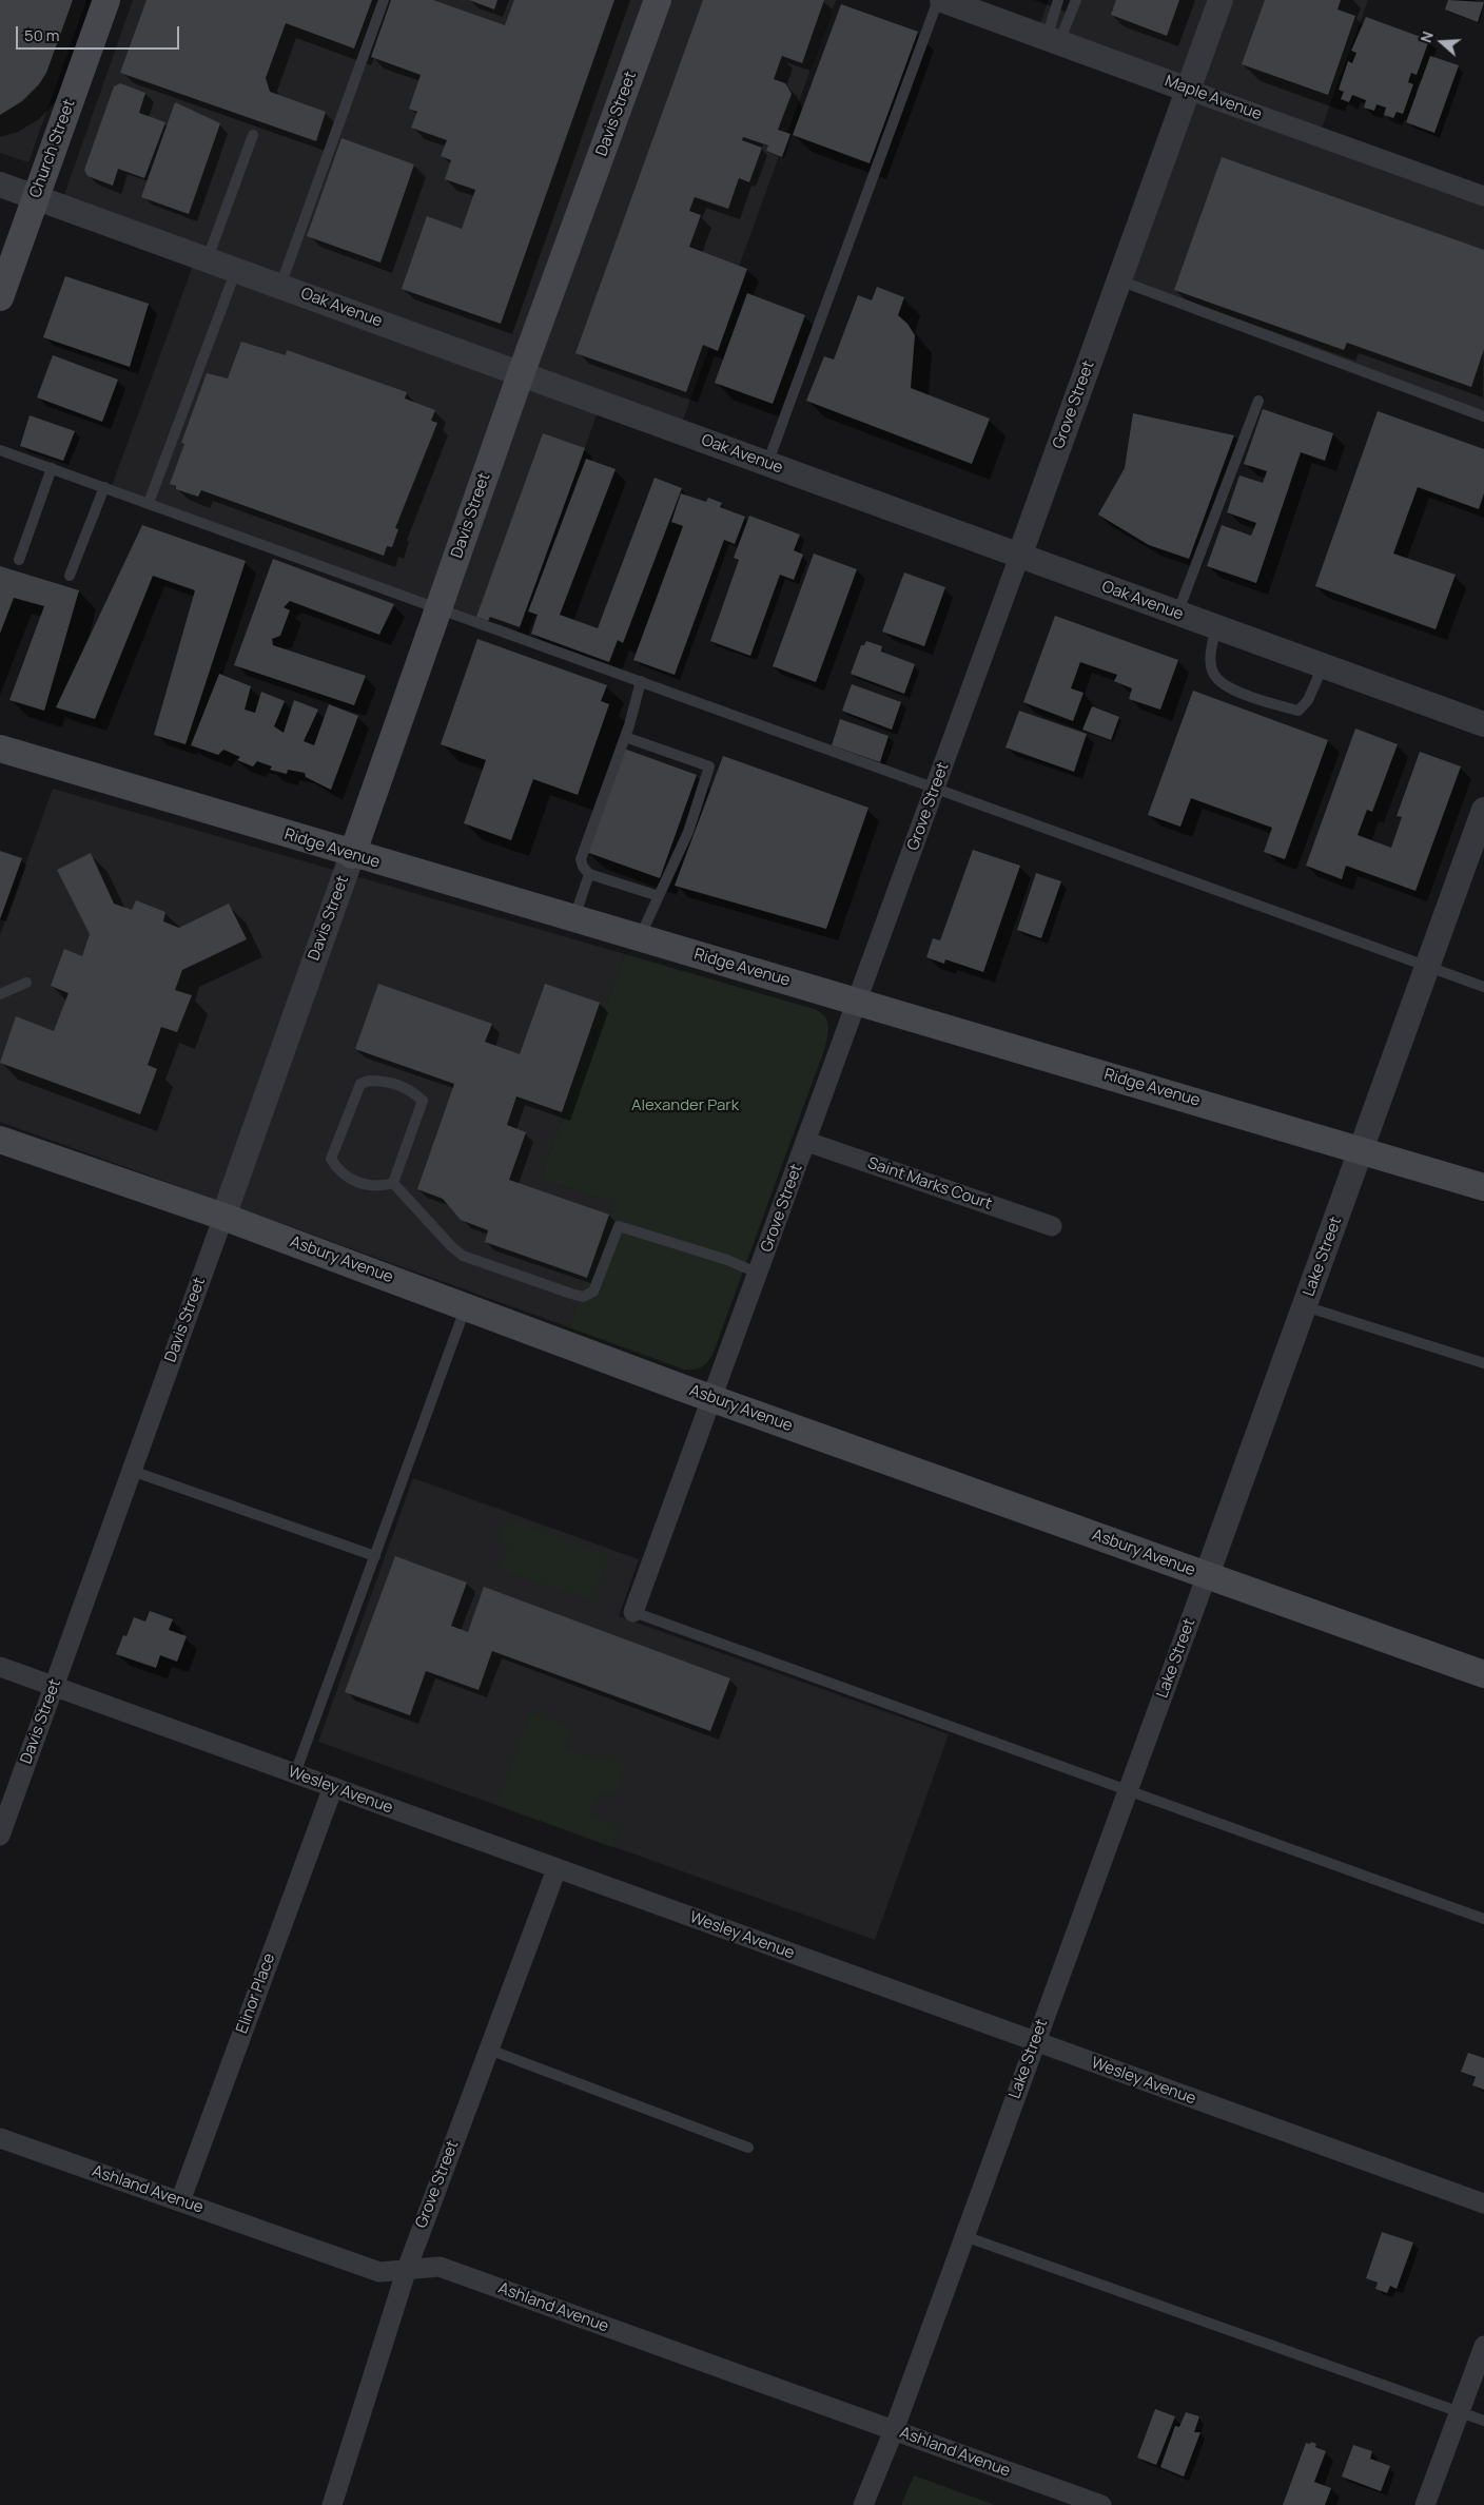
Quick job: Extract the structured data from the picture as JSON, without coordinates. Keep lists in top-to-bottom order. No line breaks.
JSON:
{"streets":{"main road":["Davis Street","Church Street","Ridge Avenue","Asbury Avenue"],"street":["Maple Avenue","Oak Avenue","Grove Street","Saint Marks Court","Lake Street","Wesley Avenue","Elinor Place","Ashland Avenue"]},"crossings":[["Maple Avenue","Grove Street"],["Davis Street","Oak Avenue"],["Davis Street","Ridge Avenue"],["Davis Street","Asbury Avenue"],["Davis Street","Wesley Avenue"],["Church Street","Oak Avenue"],["Oak Avenue","Grove Street"],["Grove Street","Ridge Avenue"],["Grove Street","Saint Marks Court"],["Grove Street","Asbury Avenue"],["Grove Street","Wesley Avenue"],["Grove Street","Ashland Avenue"],["Ridge Avenue","Lake Street"],["Lake Street","Asbury Avenue"],["Lake Street","Wesley Avenue"],["Lake Street","Ashland Avenue"],["Wesley Avenue","Elinor Place"],["Elinor Place","Ashland Avenue"]],"parks":["Alexander Park"],"scale_bar":"50 m","north":"left"}
